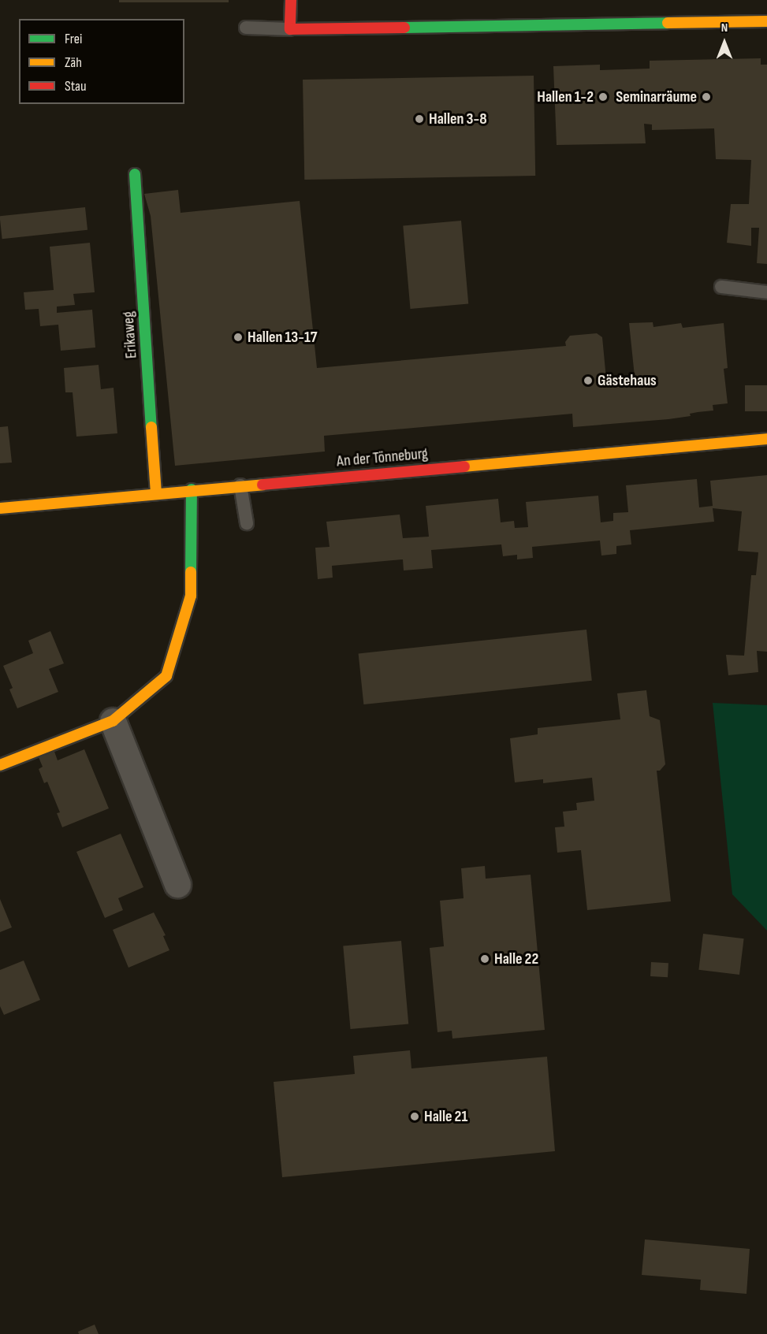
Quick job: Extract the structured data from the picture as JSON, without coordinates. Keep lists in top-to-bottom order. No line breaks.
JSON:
{"streets":{"street":["Erikaweg","An der Tönneburg"]},"crossings":[["Erikaweg","An der Tönneburg"]],"places":["Hallen 1-2","Seminarräume","Hallen 3-8","Hallen 13-17","Gästehaus","Halle 22","Halle 21"],"legend":["Frei","Zäh","Stau"],"north":"top"}
